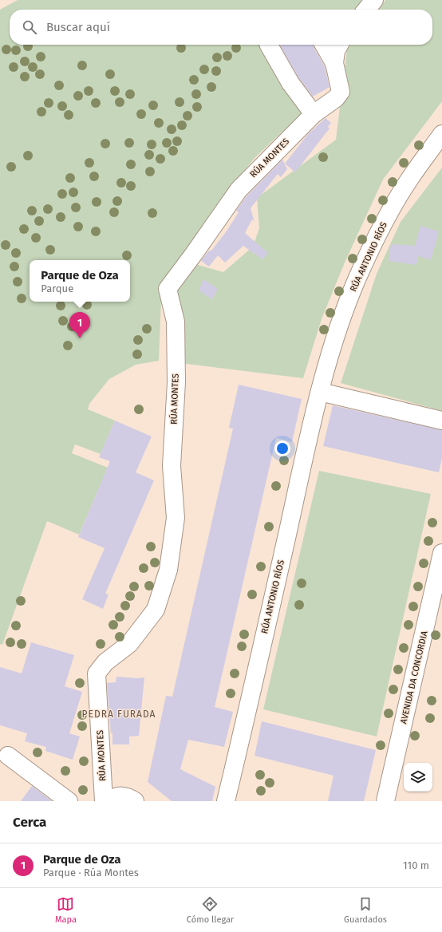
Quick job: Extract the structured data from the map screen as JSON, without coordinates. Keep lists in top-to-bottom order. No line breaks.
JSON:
{"streets":{"street":["RÚA MONTES","RÚA ANTONIO RÍOS","AVENIDA DA CONCORDIA"]},"districts":["PEDRA FURADA"],"page":{"search":"Buscar aquí","popup":["Parque de Oza","Parque"],"pins":"1","heading":"Cerca","list":[{"mark":"1","name":"Parque de Oza","note":"Parque · Rúa Montes","value":"110 m"}],"nav":["Mapa","Cómo llegar","Guardados"]}}
